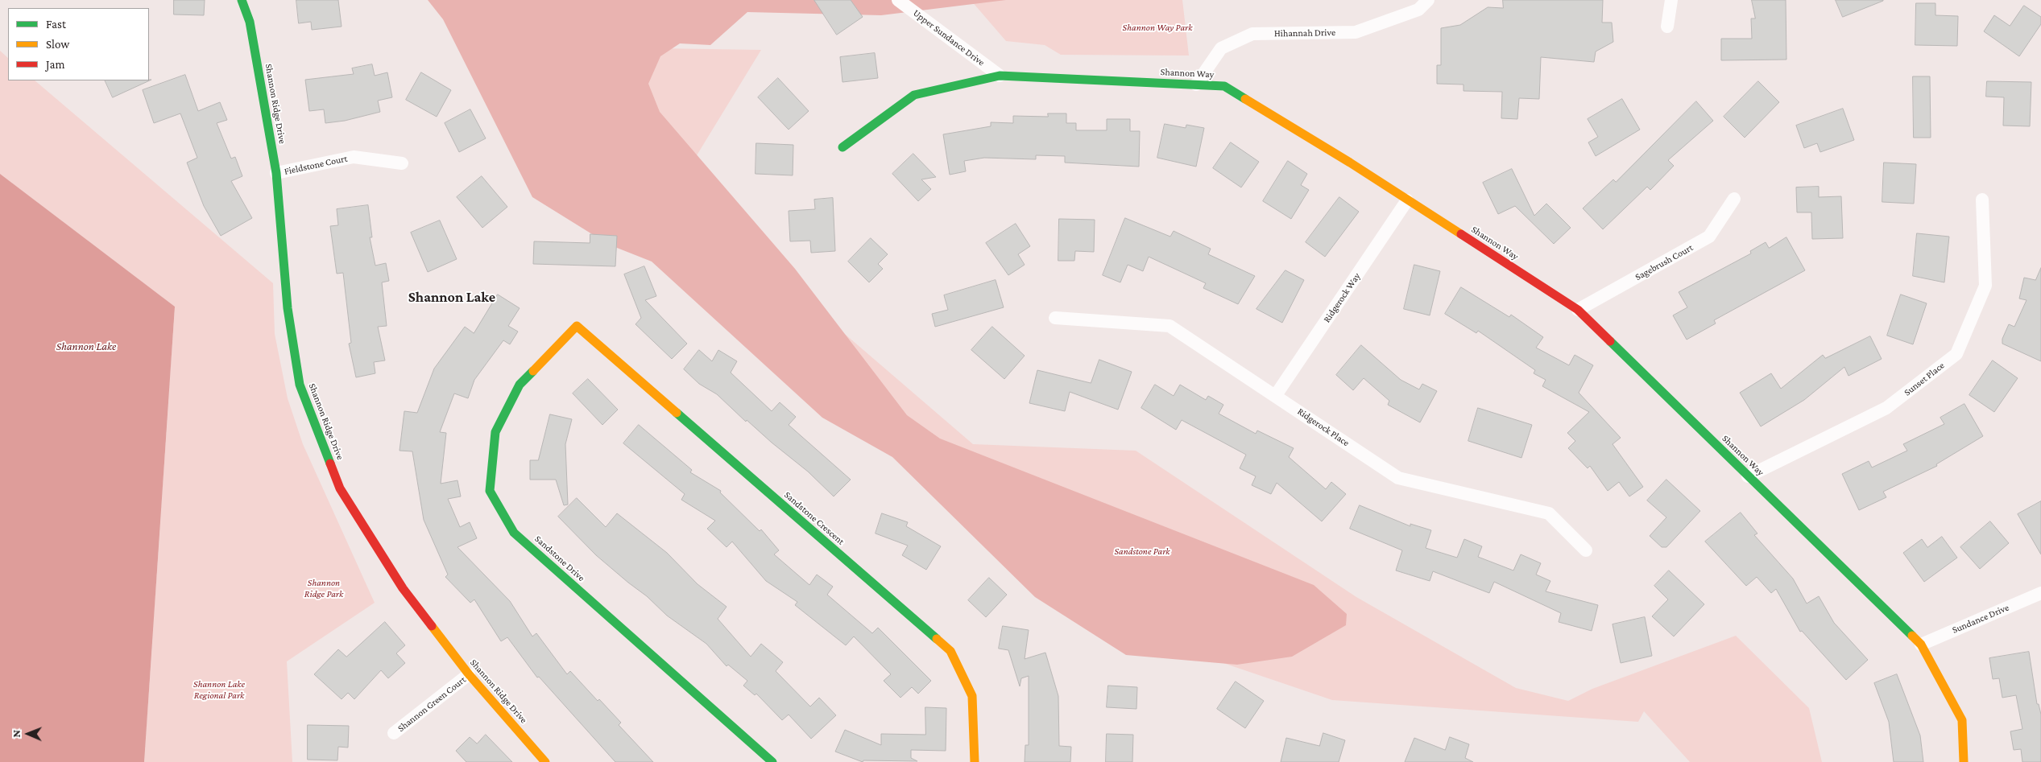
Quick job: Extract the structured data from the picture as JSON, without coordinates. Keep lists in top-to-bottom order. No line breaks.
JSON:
{"streets":{"street":["Hihannah Drive","Upper Sundance Drive","Shannon Way","Shannon Ridge Drive","Fieldstone Court","Sagebrush Court","Ridgerock Way","Sunset Place","Ridgerock Place","Sandstone Crescent","Sandstone Drive","Sundance Drive","Shannon Green Court"]},"crossings":[["Hihannah Drive","Shannon Way"],["Upper Sundance Drive","Shannon Way"],["Shannon Way","Sagebrush Court"],["Shannon Way","Ridgerock Way"],["Shannon Way","Sunset Place"],["Shannon Way","Sundance Drive"],["Shannon Ridge Drive","Fieldstone Court"],["Shannon Ridge Drive","Shannon Green Court"],["Ridgerock Way","Ridgerock Place"],["Sandstone Crescent","Sandstone Drive"]],"districts":["Shannon Lake"],"water":["Shannon Lake"],"parks":["Shannon Way Park","Sandstone Park","Shannon Ridge Park","Shannon Lake Regional Park"],"legend":["Fast","Slow","Jam"],"north":"left"}
